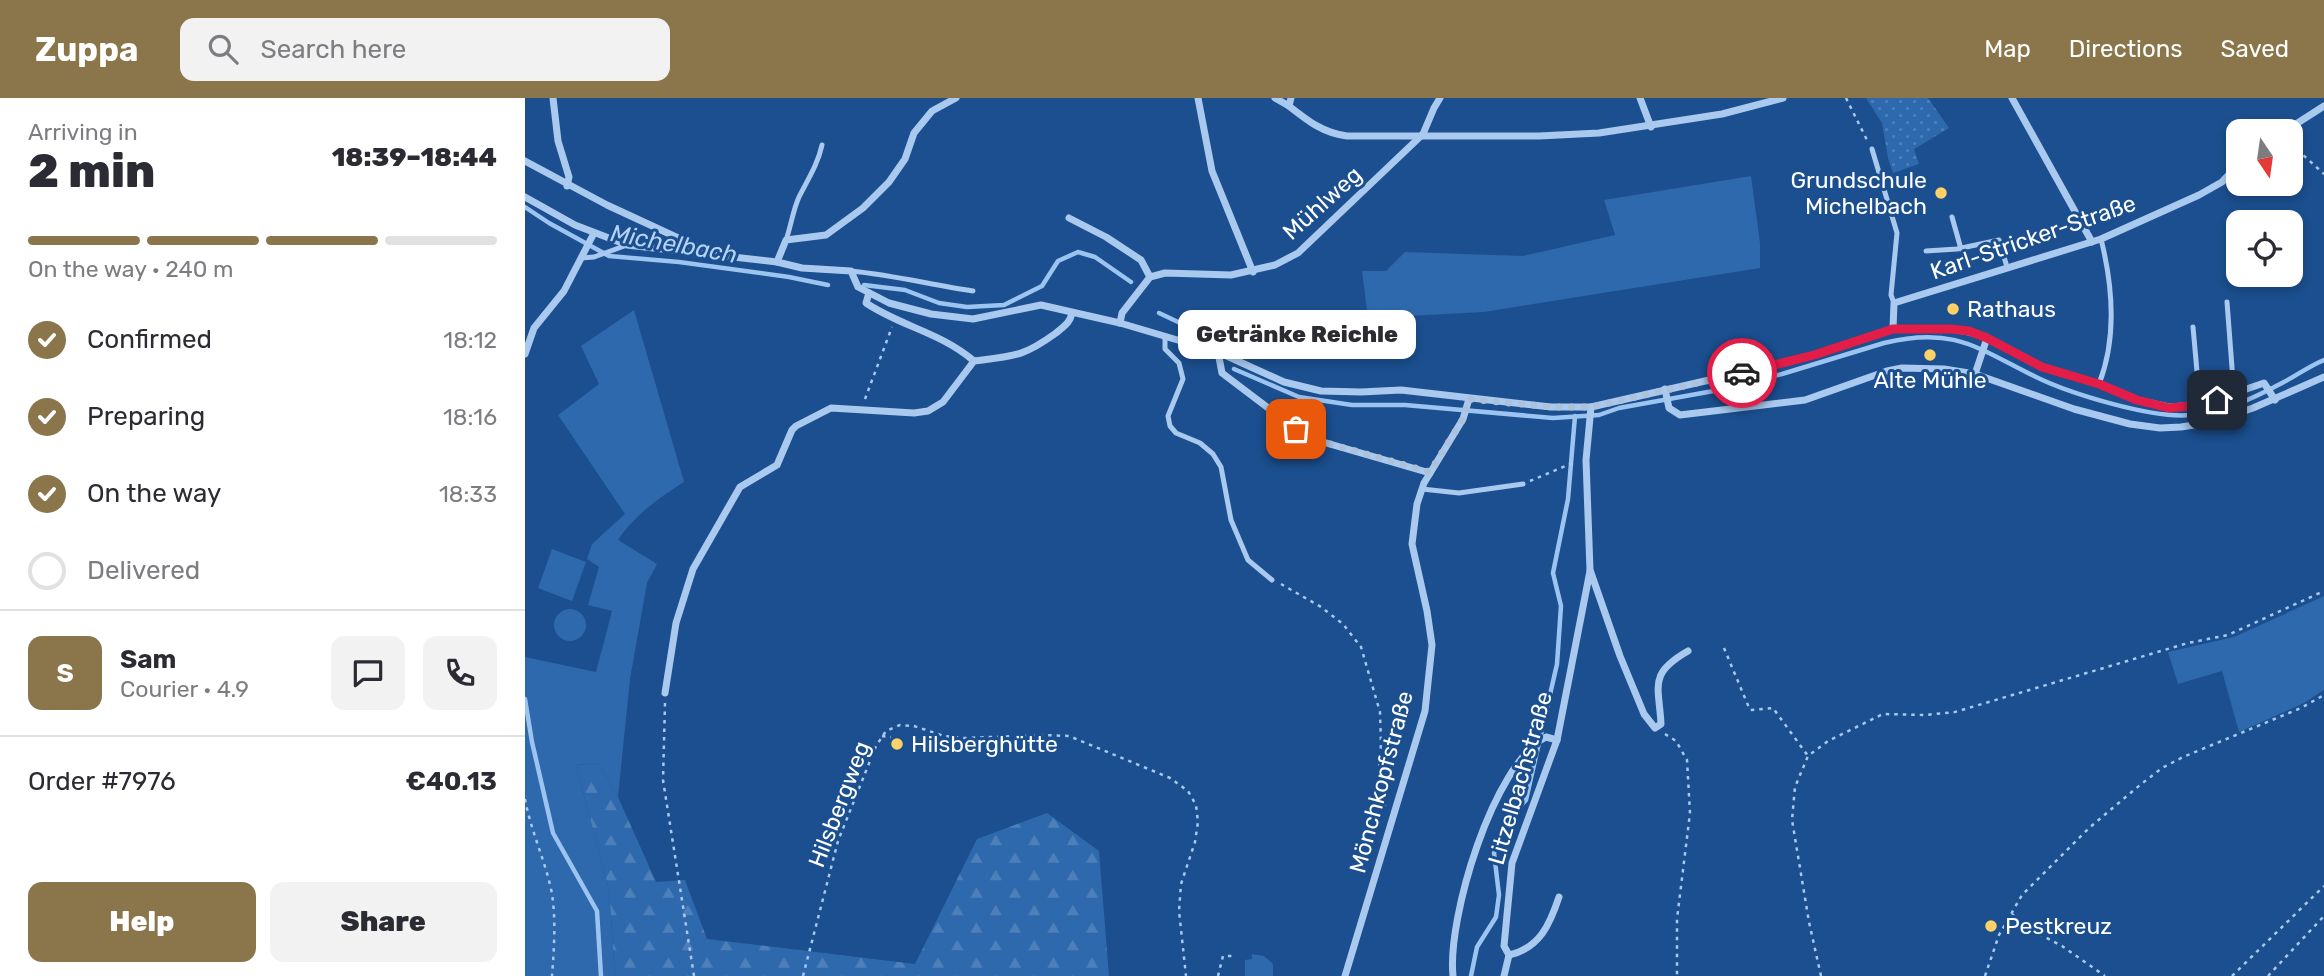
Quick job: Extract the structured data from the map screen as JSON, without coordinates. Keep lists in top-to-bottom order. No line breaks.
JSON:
{"streets":{"street":["Mühlweg","Karl-Stricker-Straße","Litzelbachstraße","Mönchkopfstraße"],"path":["Hilsbergweg"]},"water":["Michelbach"],"places":["Grundschule Michelbach","Rathaus","Alte Mühle","Getränke Reichle","Hilsberghütte","Pestkreuz"],"north":"bottom","page":{"header":"Zuppa","search":"Search here","nav":["Map","Directions","Saved"],"heading":["2 min","Arriving in","18:39–18:44"],"panel":["Sam","Courier · 4.9","Order #7976","€40.13"],"bar":"On the way · 240 m","list":[["Confirmed","18:12"],["Preparing","18:16"],["On the way","18:33"],"Delivered"],"bubble":"Getränke Reichle","round":"S","buttons":["Help","Share"]}}
